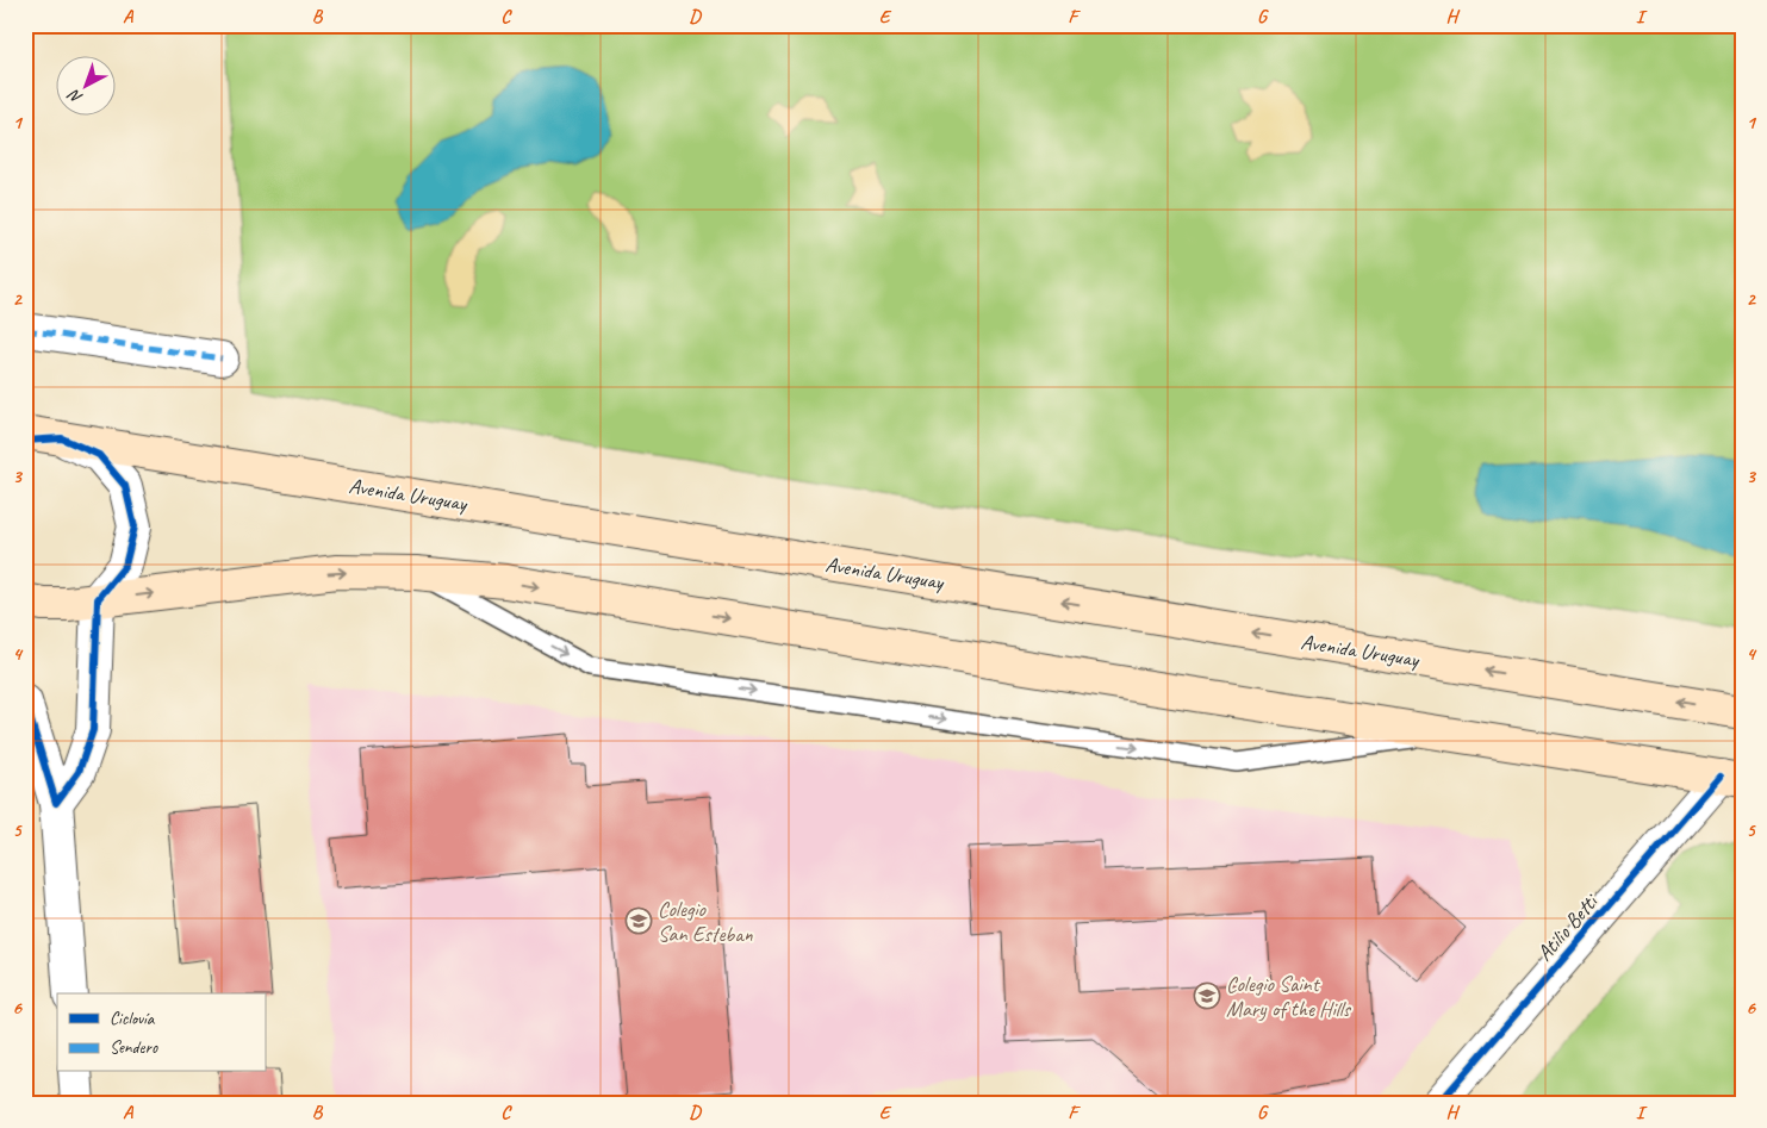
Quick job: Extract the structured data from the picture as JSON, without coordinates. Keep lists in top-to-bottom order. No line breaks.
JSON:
{"streets":{"main road":["Avenida Uruguay"],"street":["Atilio Betti"]},"places":{"school or university":["Colegio San Esteban","Colegio Saint Mary of the Hills"]},"legend":["Ciclovía","Sendero"],"north":"bottom left","grid":{"columns":["A","B","C","D","E","F","G","H","I"],"rows":["1","2","3","4","5","6"]}}
